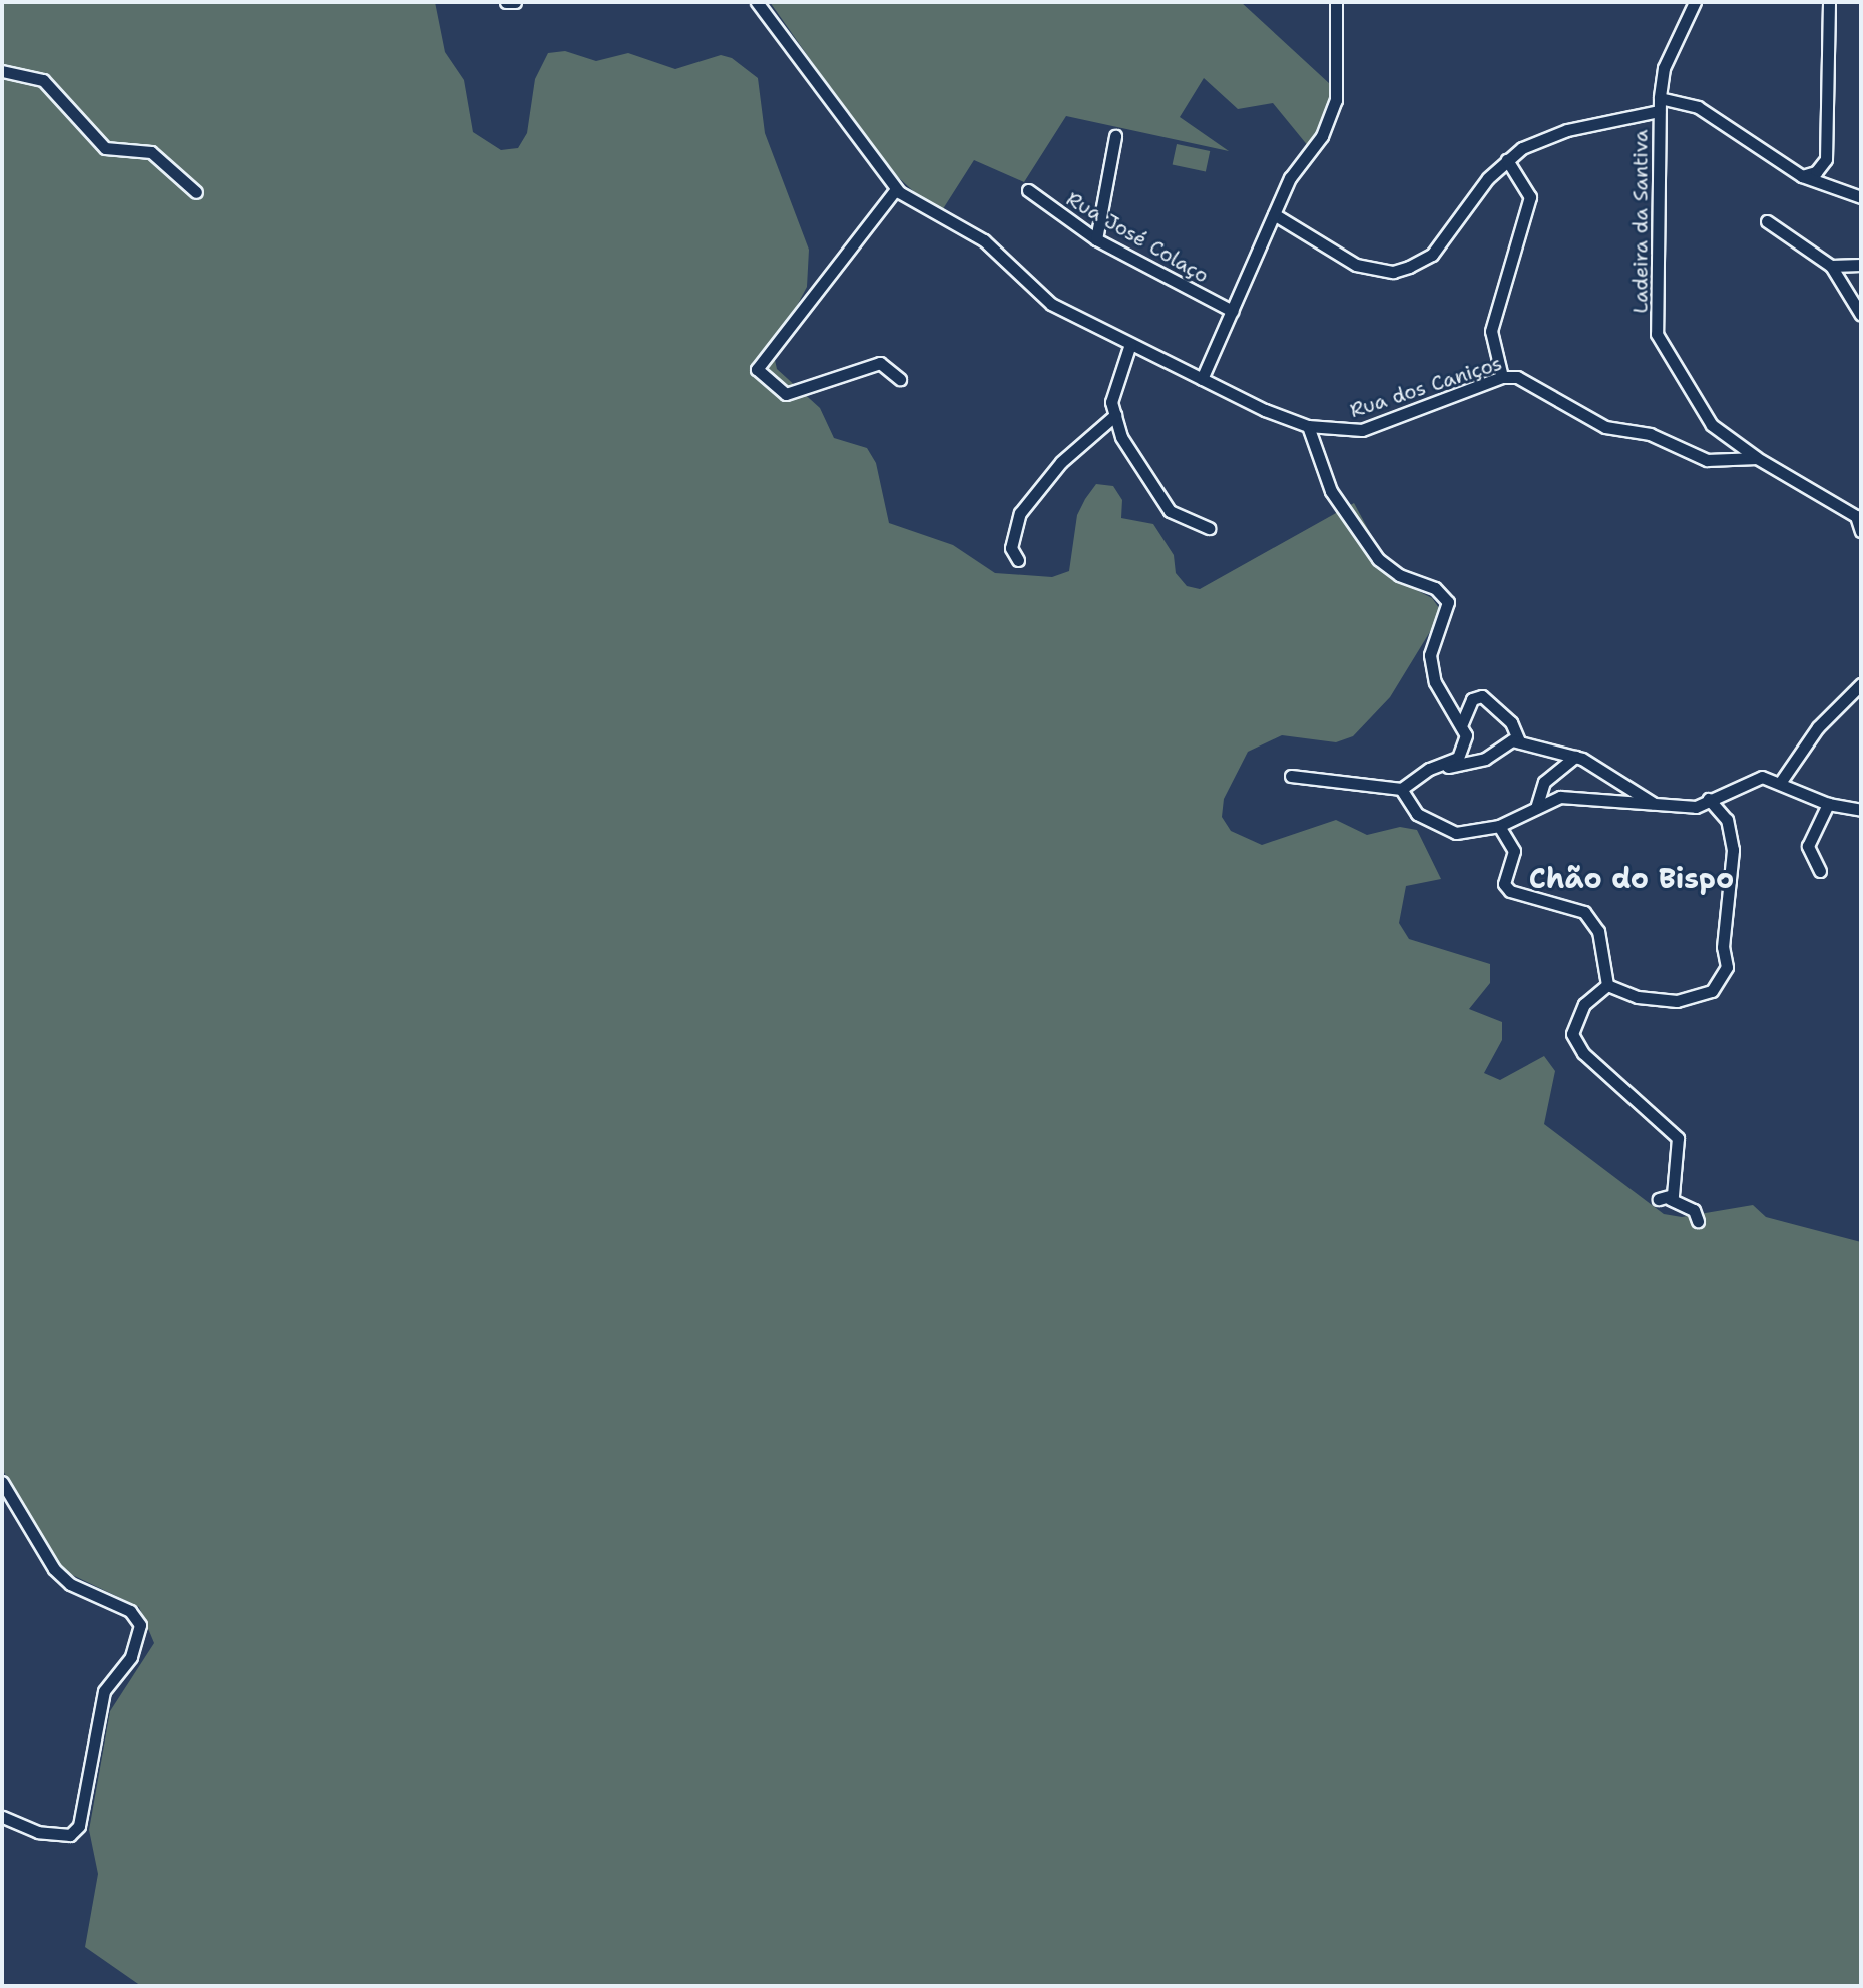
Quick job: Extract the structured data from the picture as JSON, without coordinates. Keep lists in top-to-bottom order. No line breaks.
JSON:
{"streets":{"street":["Ladeira da Santiva","Rua José Colaço","Rua dos Caniços"]},"crossings":[["Ladeira da Santiva","Rua dos Caniços"]],"districts":["Chão do Bispo"]}
